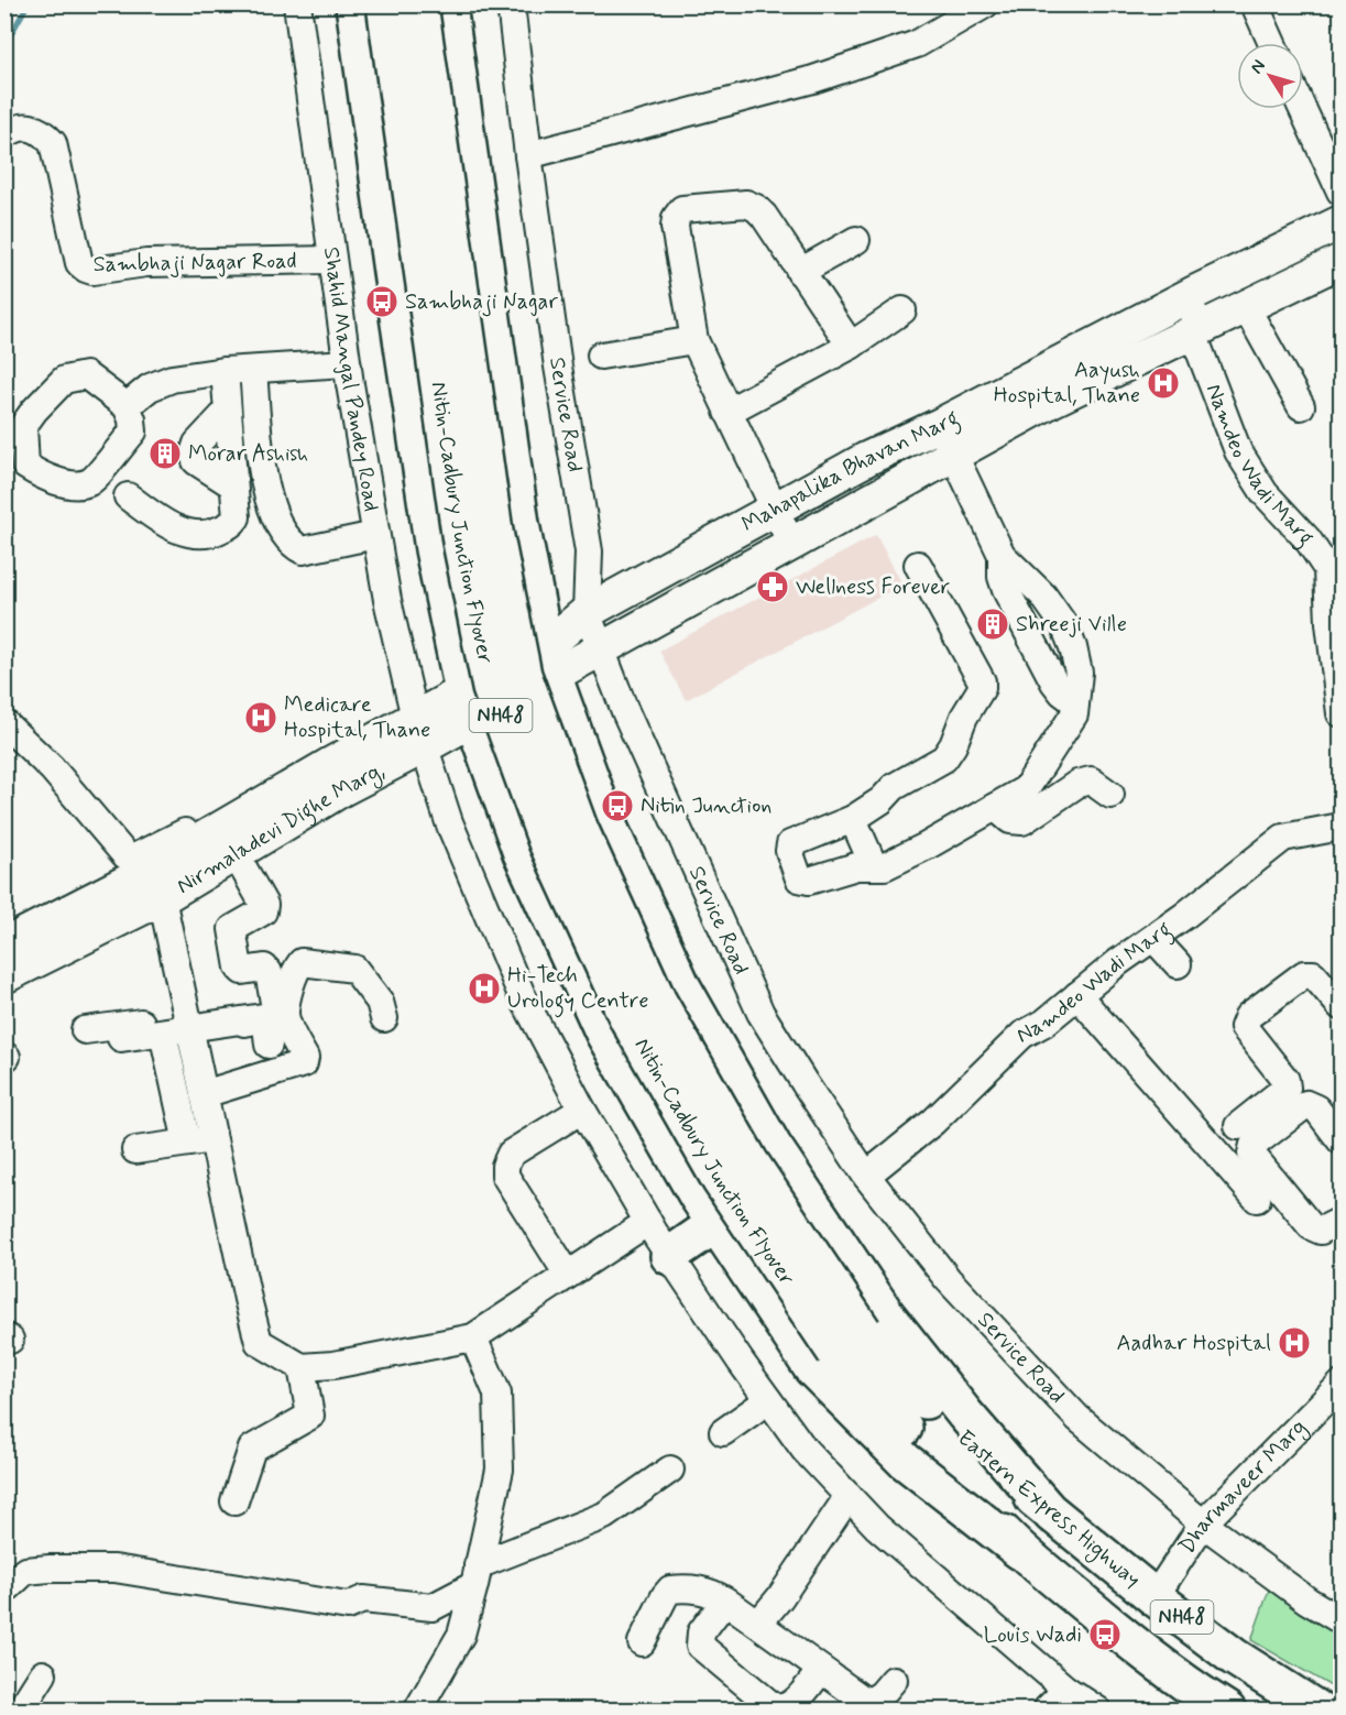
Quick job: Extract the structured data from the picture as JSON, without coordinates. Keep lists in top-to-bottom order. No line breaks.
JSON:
{"streets":{"highway":["Nitin-Cadbury Junction Flyover","NH48","Eastern Express Highway"],"main road":["Mahapalika Bhavan Marg","Nirmaladevi Dighe Marg,"],"street":["Sambhaji Nagar Road","Shahid Mangal Pandey Road","Service Road","Namdeo Wadi Marg","Dharmaveer Marg"]},"crossings":[["Sambhaji Nagar Road","Shahid Mangal Pandey Road"],["Shahid Mangal Pandey Road","Nirmaladevi Dighe Marg,"],["Service Road","Namdeo Wadi Marg"],["Service Road","Mahapalika Bhavan Marg"],["Service Road","Dharmaveer Marg"],["Namdeo Wadi Marg","Mahapalika Bhavan Marg"],["Mahapalika Bhavan Marg","Nirmaladevi Dighe Marg,"],["Nitin-Cadbury Junction Flyover","Eastern Express Highway"],["Dharmaveer Marg","Eastern Express Highway"]],"places":{"bus stop":["Sambhaji Nagar","Nitin Junction","Louis Wadi"],"hospital":["Aayush Hospital, Thane","Medicare Hospital, Thane","Hi-Tech Urology Centre","Aadhar Hospital"],"building":["Morar Ashish","Shreeji Ville"],"pharmacy":["Wellness Forever"]},"north":"top left"}
